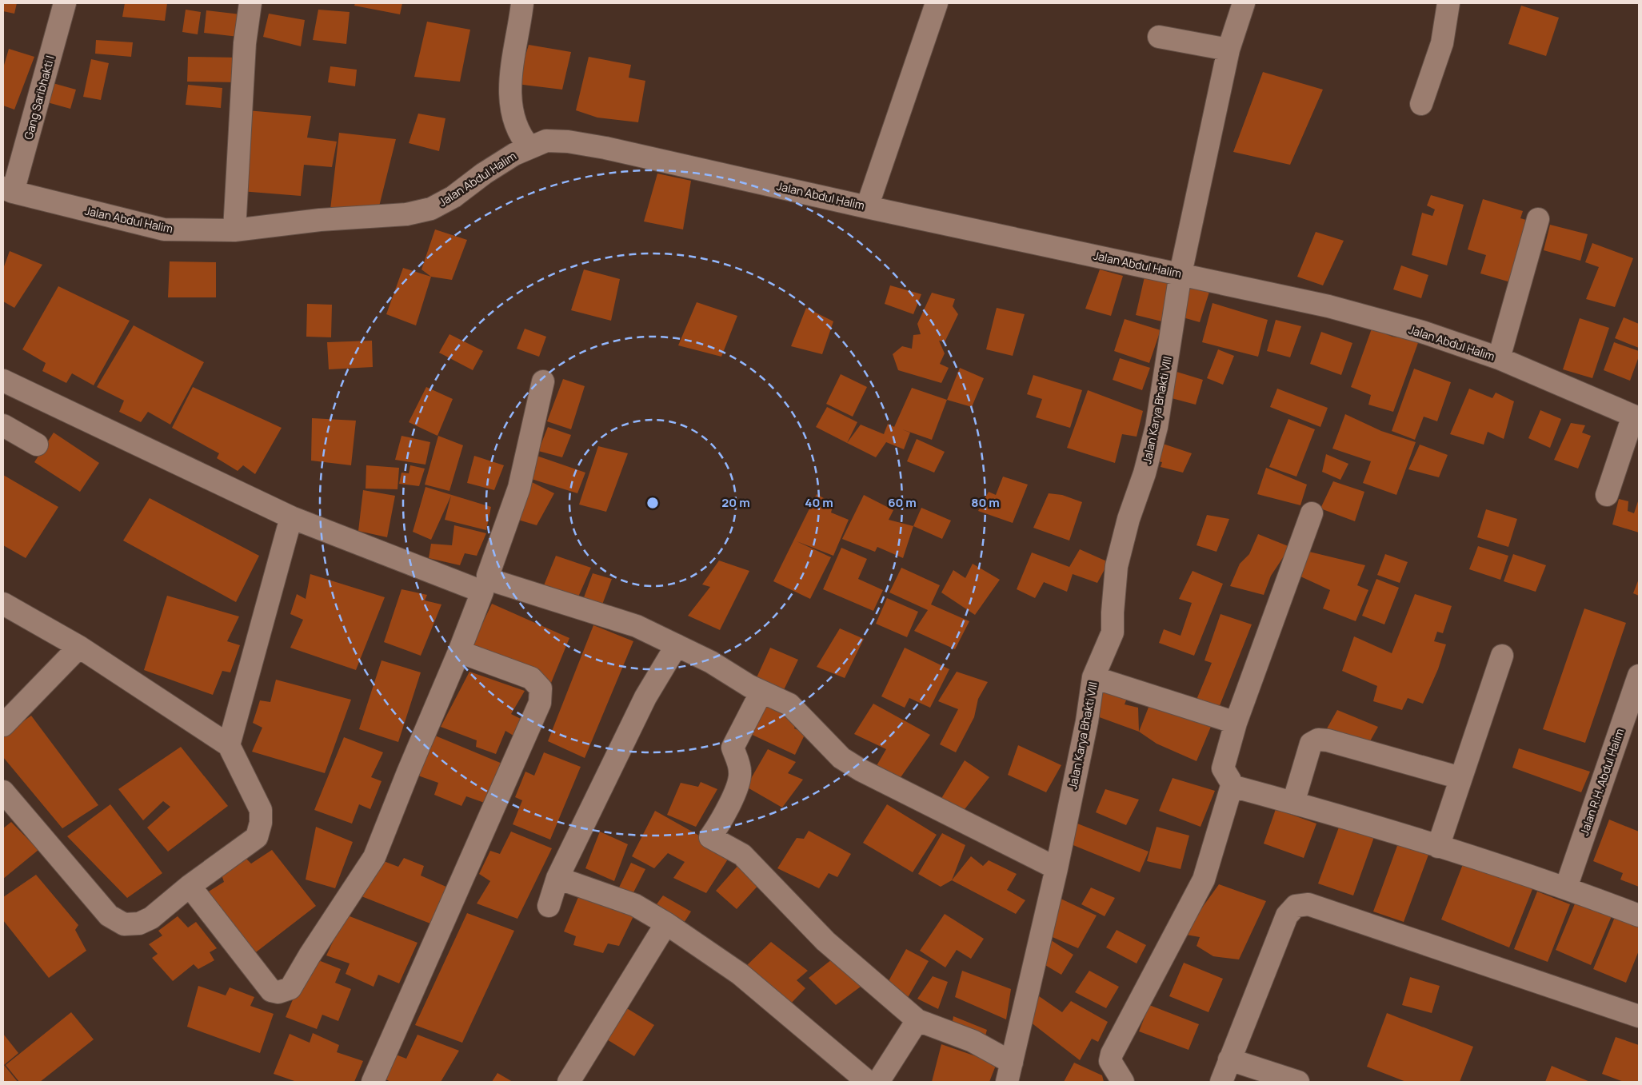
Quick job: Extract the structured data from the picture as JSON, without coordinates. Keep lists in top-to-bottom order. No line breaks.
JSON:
{"streets":{"street":["Gang Saribhakti I","Jalan Abdul Halim","Jalan Karya Bhakti VIII","Jalan R.H. Abdul Halim"]},"crossings":[["Gang Saribhakti I","Jalan Abdul Halim"],["Jalan Abdul Halim","Jalan Karya Bhakti VIII"]],"rings":["20 m","40 m","60 m","80 m"]}
